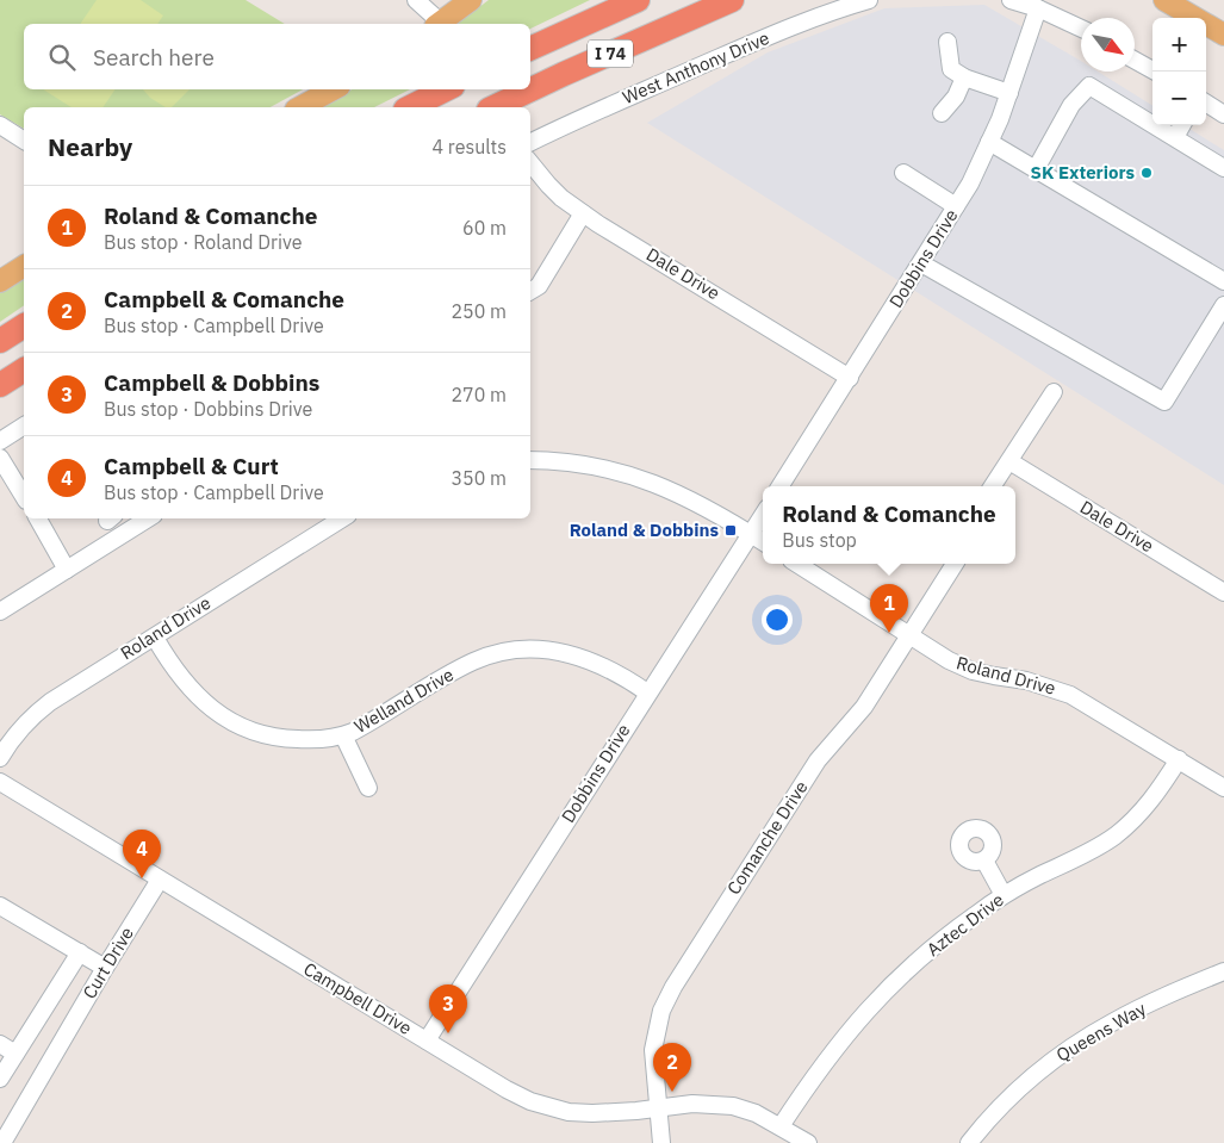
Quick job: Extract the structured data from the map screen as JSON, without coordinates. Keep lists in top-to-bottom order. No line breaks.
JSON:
{"streets":{"highway":["I 74"],"street":["West Anthony Drive","Dobbins Drive","Dale Drive","Roland Drive","Welland Drive","Comanche Drive","Aztec Drive","Curt Drive","Campbell Drive","Queens Way"]},"crossings":[["Dobbins Drive","Dale Drive"],["Dobbins Drive","Welland Drive"],["Dobbins Drive","Campbell Drive"],["Roland Drive","Welland Drive"],["Roland Drive","Comanche Drive"],["Roland Drive","Aztec Drive"],["Comanche Drive","Campbell Drive"],["Aztec Drive","Campbell Drive"],["Curt Drive","Campbell Drive"]],"places":{"other":["SK Exteriors"],"transit":["Roland & Dobbins"]},"north":"bottom right","page":{"map_buttons":["+","−"],"search":"Search here","heading":["Nearby","4 results"],"list":[{"mark":"1","name":"Roland & Comanche","note":"Bus stop · Roland Drive","value":"60 m"},{"mark":"2","name":"Campbell & Comanche","note":"Bus stop · Campbell Drive","value":"250 m"},{"mark":"3","name":"Campbell & Dobbins","note":"Bus stop · Dobbins Drive","value":"270 m"},{"mark":"4","name":"Campbell & Curt","note":"Bus stop · Campbell Drive","value":"350 m"}],"popup":["Roland & Comanche","Bus stop"],"pins":["1","4","3","2"]}}
